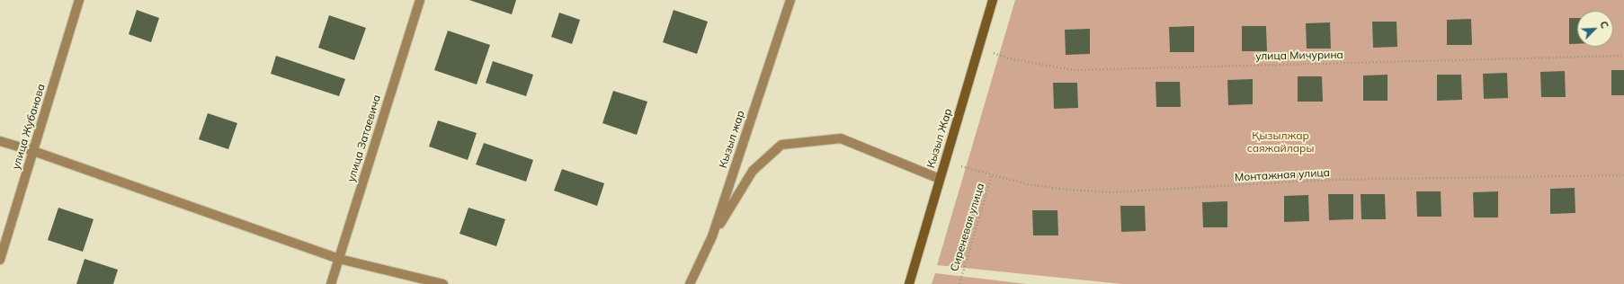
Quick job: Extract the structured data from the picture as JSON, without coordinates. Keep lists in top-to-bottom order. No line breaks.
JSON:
{"streets":{"main road":["Кызыл Жар"],"street":["улица Жубанова","улица Затаевича","Кызыл жар"],"path":["улица Мичурина","Монтажная улица","Сиреневая улица"]},"crossings":[["улица Мичурина","Кызыл Жар"],["Кызыл Жар","Монтажная улица"],["Монтажная улица","Сиреневая улица"]],"parks":["Қызылжар саяжайлары"],"north":"top right"}
